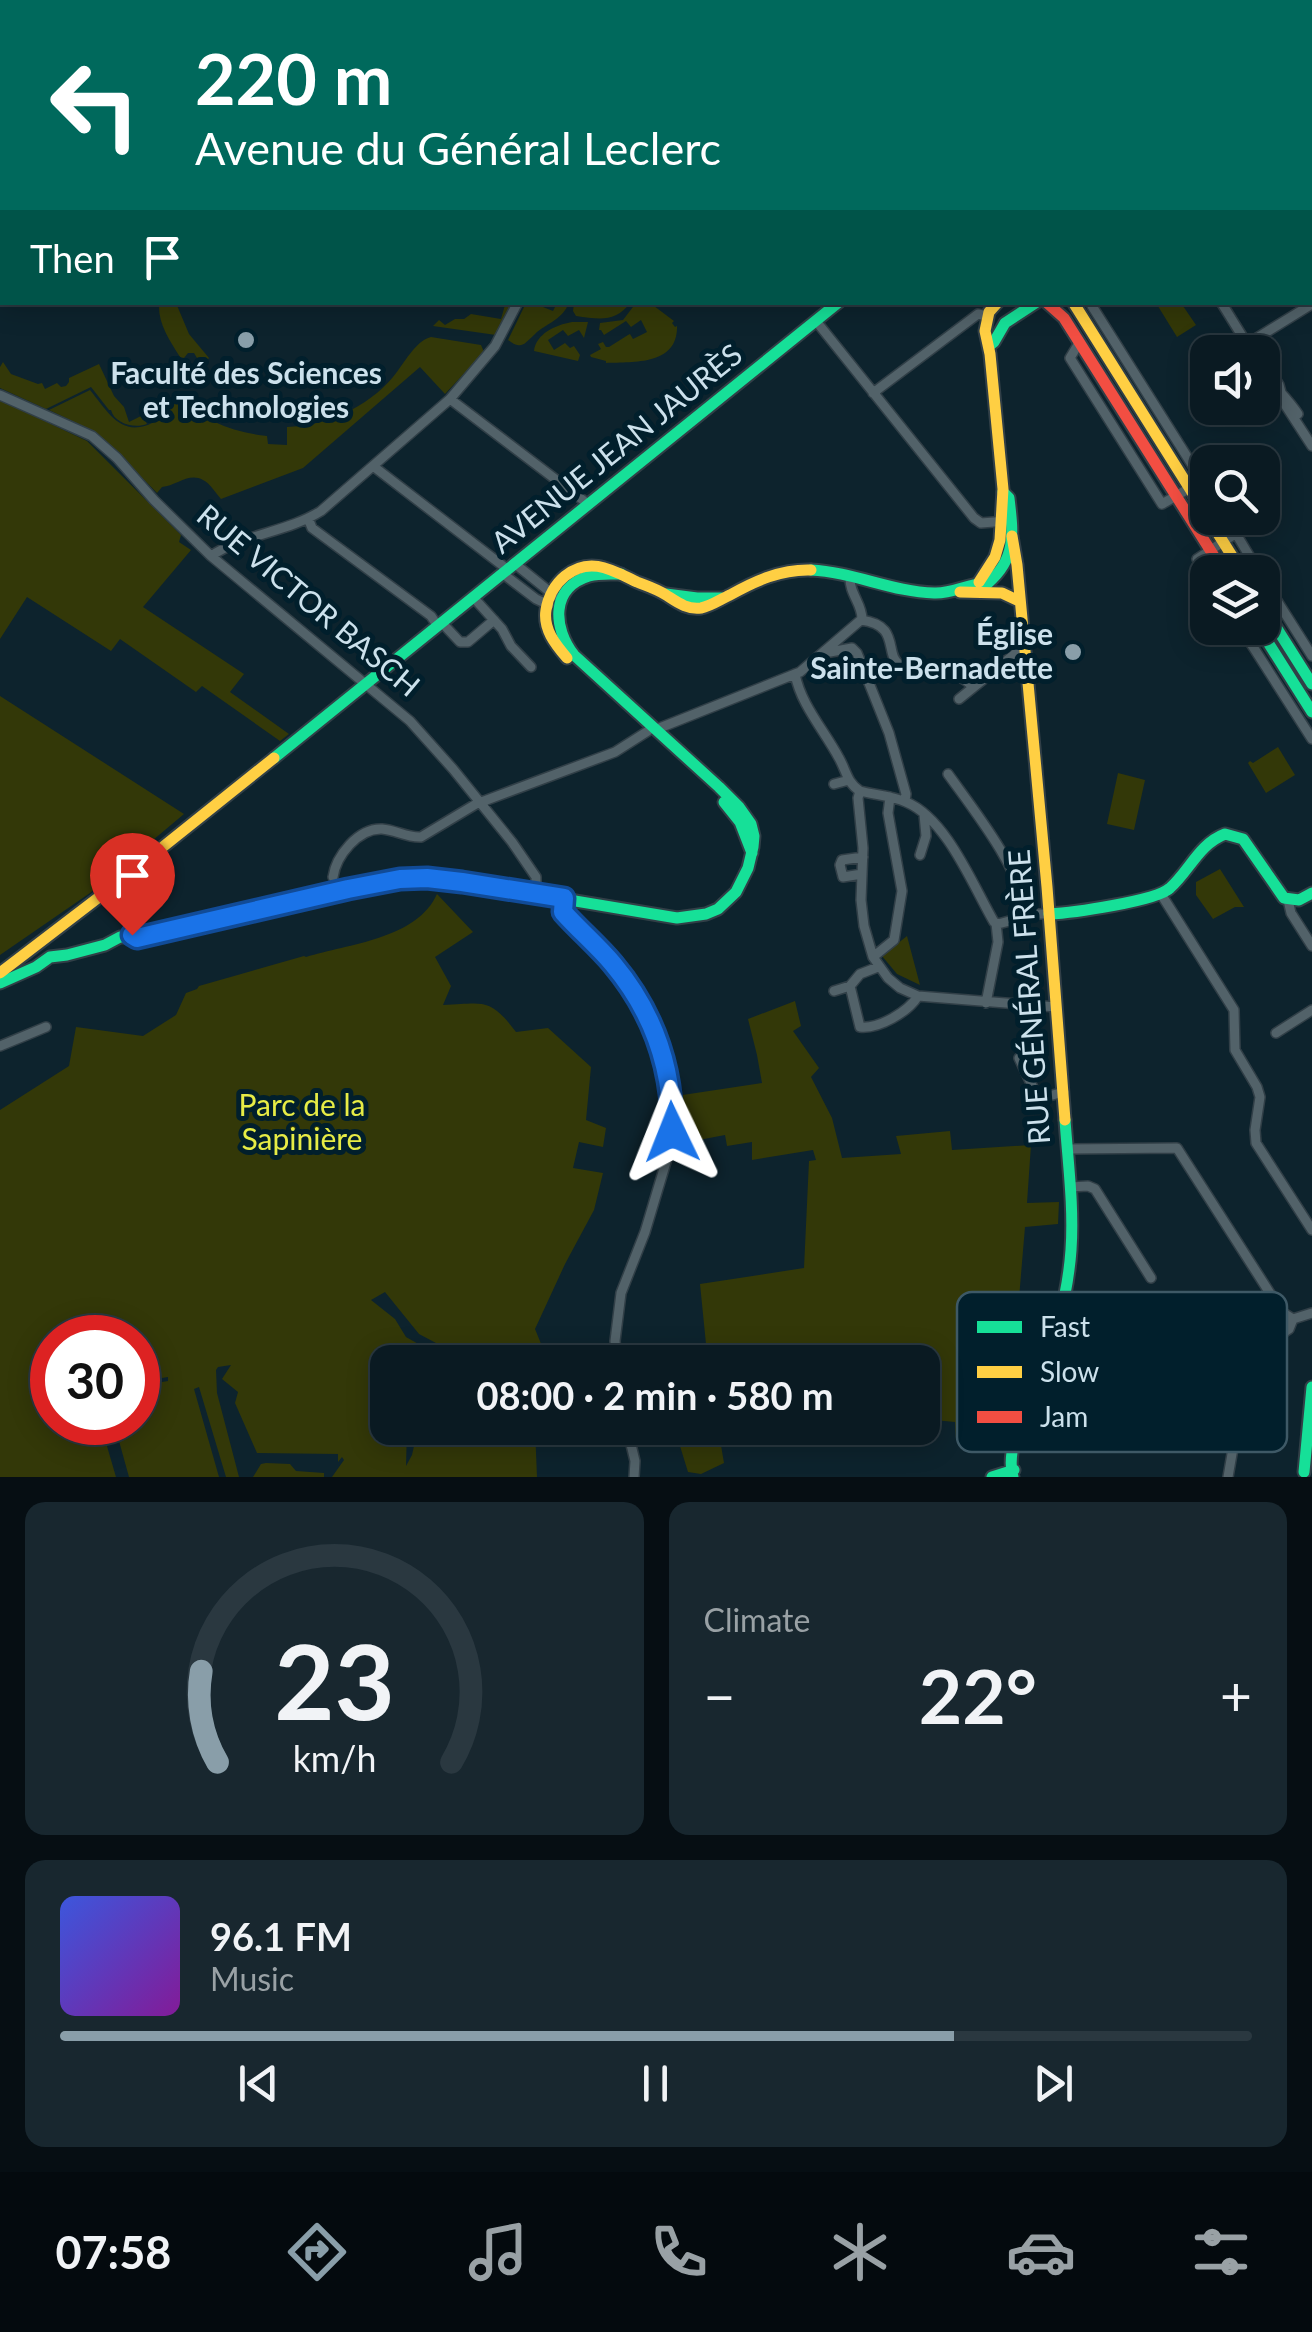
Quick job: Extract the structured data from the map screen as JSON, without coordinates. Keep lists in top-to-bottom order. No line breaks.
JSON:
{"streets":{"main road":["AVENUE JEAN JAURÈS","RUE GÉNÉRAL FRÈRE"],"street":["RUE VICTOR BASCH"]},"crossings":[["AVENUE JEAN JAURÈS","RUE VICTOR BASCH"]],"parks":["Parc de la Sapinière"],"places":["Faculté des Sciences et Technologies","Église Sainte-Bernadette"],"legend":["Fast","Slow","Jam"],"page":{"turn":["220 m","Avenue du Général Leclerc"],"then":"Then","limit":"30","trip":"08:00 · 2 min · 580 m","tile":"Climate","heat":["−","22°","+"],"song":["96.1 FM","Music"],"tabs":"07:58","gauge":["23","km/h"]}}
